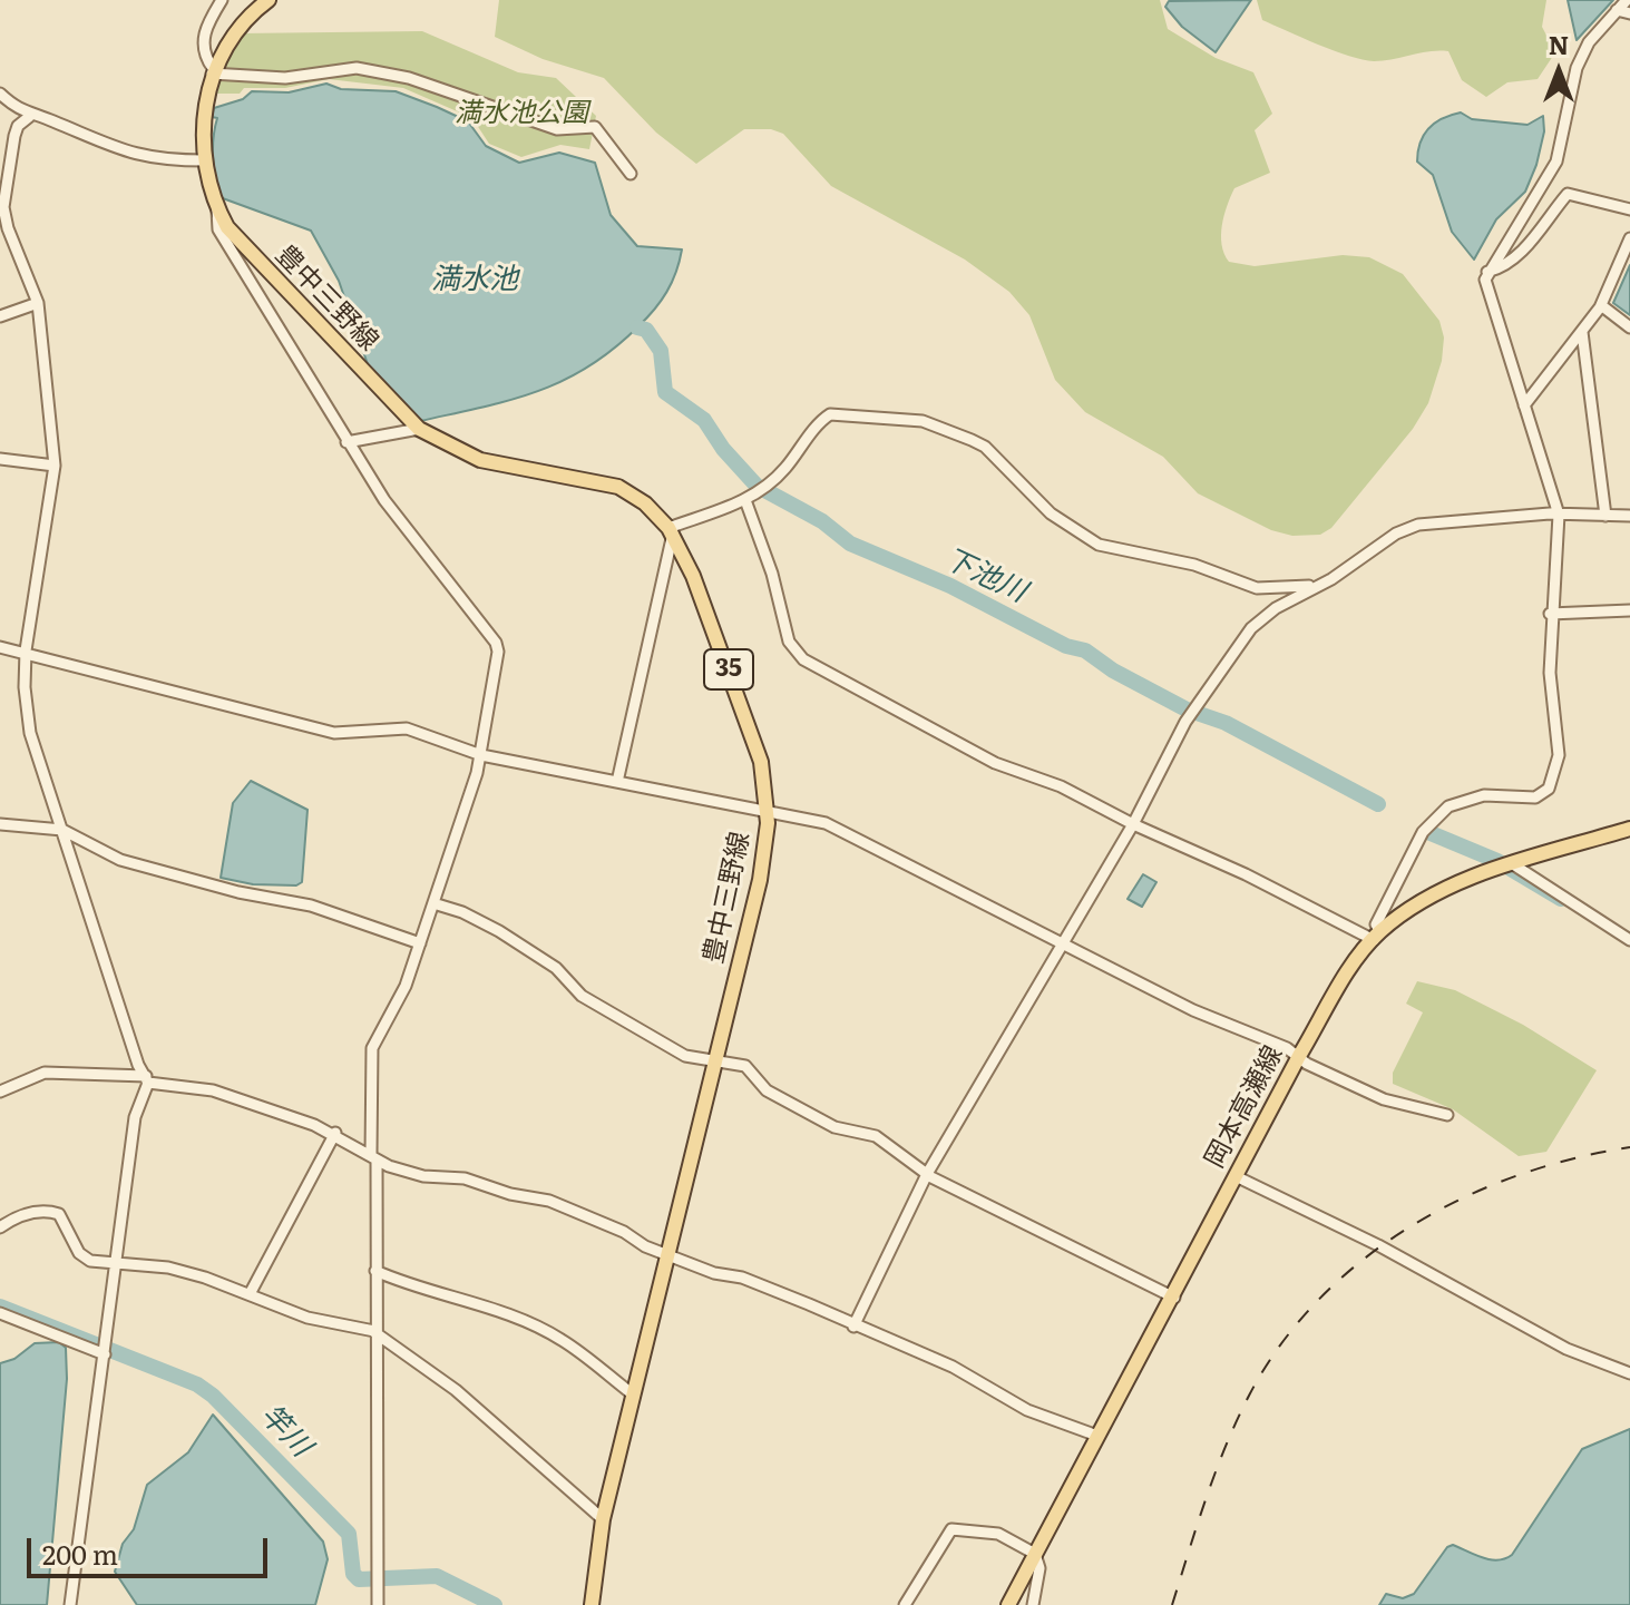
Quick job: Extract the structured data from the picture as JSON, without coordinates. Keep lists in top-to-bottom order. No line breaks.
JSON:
{"streets":{"main road":["豊中三野線","35","岡本高瀬線"]},"water":["満水池","下池川","竿川"],"parks":["満水池公園"],"scale_bar":"200 m","north":"top"}
